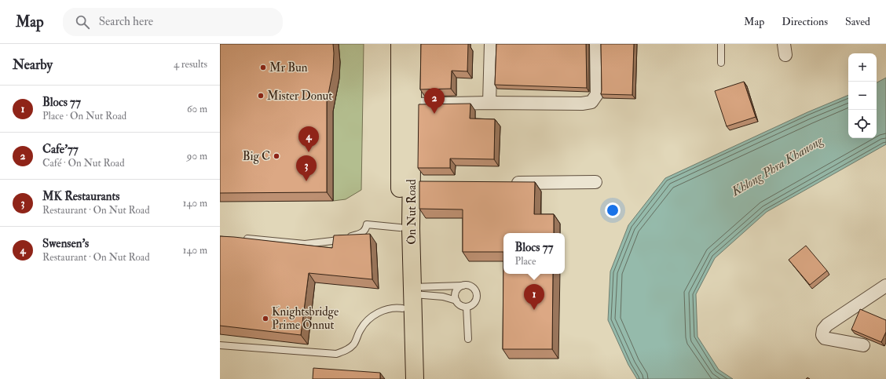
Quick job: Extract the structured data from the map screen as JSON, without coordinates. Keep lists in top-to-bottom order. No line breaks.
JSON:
{"streets":{"main road":["On Nut Road"]},"water":["Khlong Phra Khanong"],"places":["Mr Bun","Mister Donut","Big C","Knightsbridge Prime Onnut"],"page":{"header":"Map","search":"Search here","nav":["Map","Directions","Saved"],"heading":["Nearby","4 results"],"map_buttons":["+","−"],"list":[{"mark":"1","name":"Blocs 77","note":"Place · On Nut Road","value":"60 m"},{"mark":"2","name":"Cafe'77","note":"Café · On Nut Road","value":"90 m"},{"mark":"3","name":"MK Restaurants","note":"Restaurant · On Nut Road","value":"140 m"},{"mark":"4","name":"Swensen's","note":"Restaurant · On Nut Road","value":"140 m"}],"pins":["2","4","3","1"],"popup":["Blocs 77","Place"]}}
